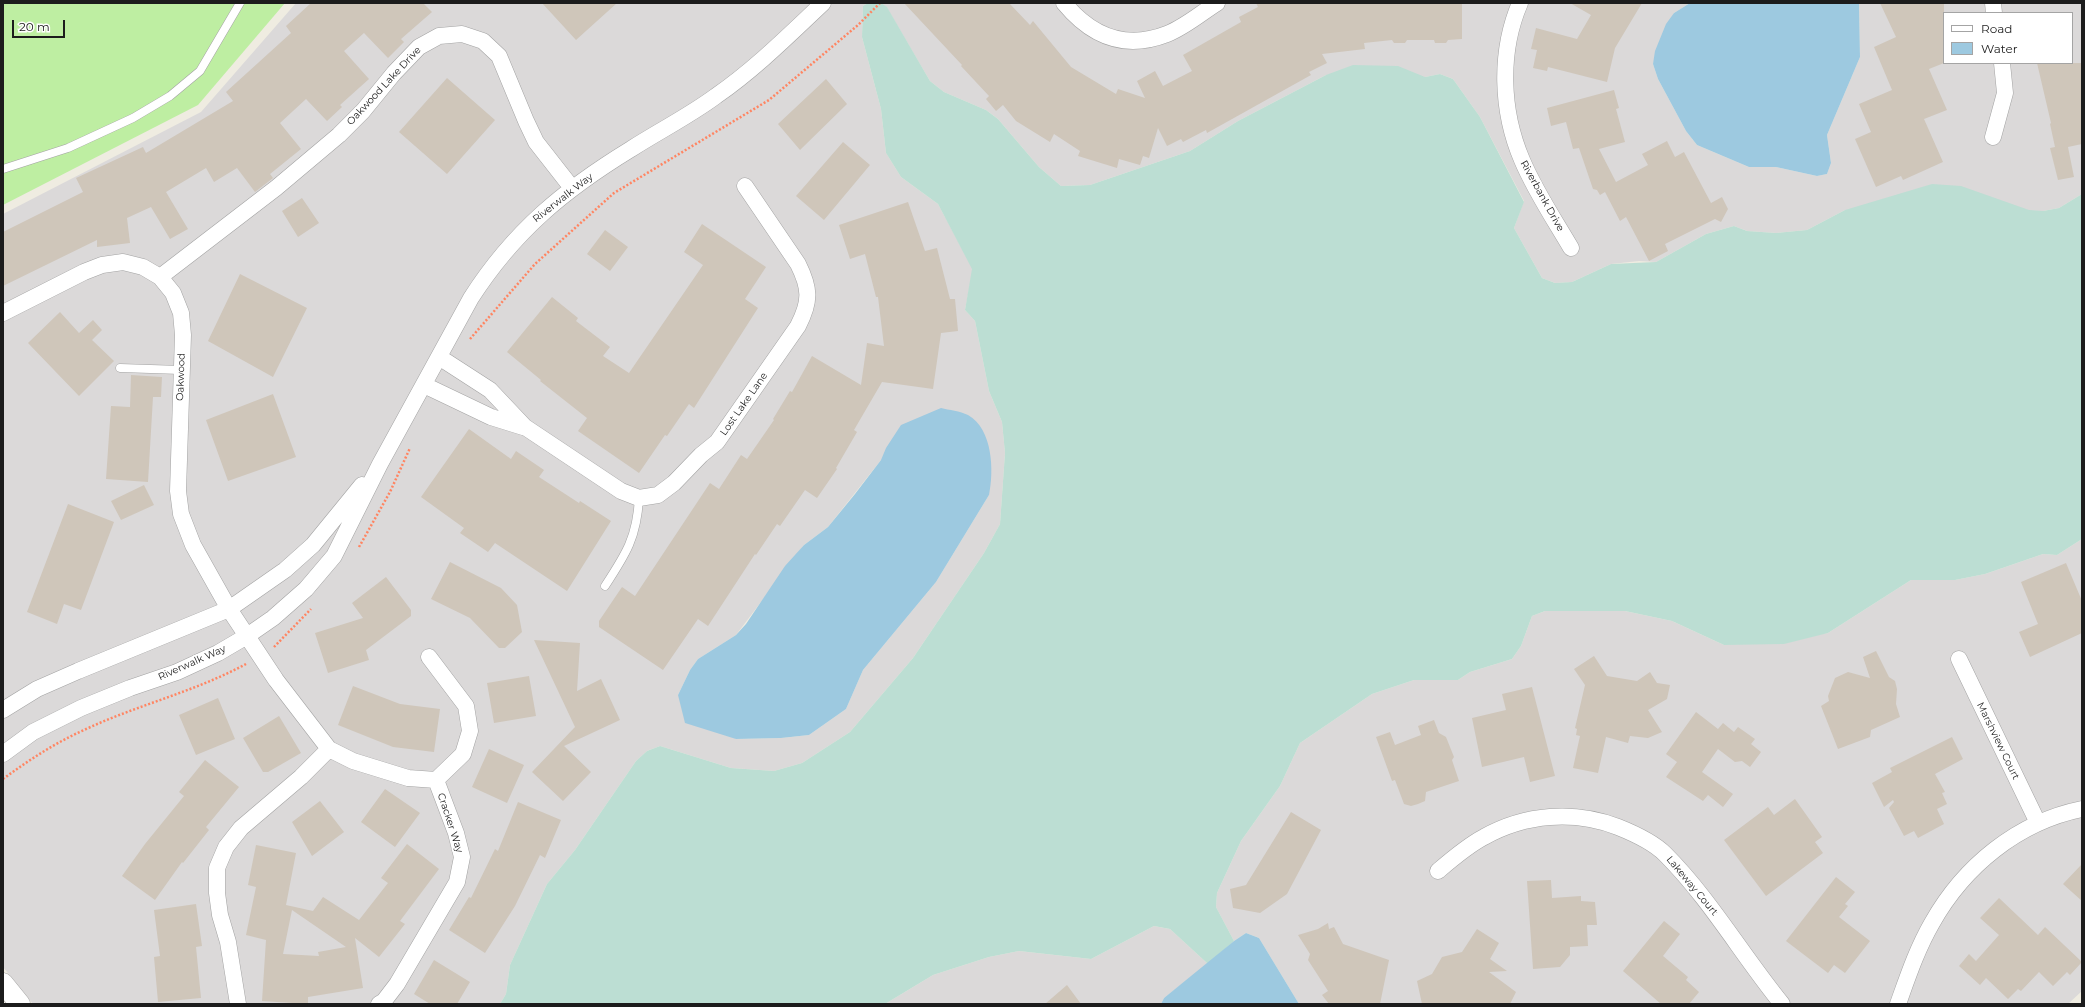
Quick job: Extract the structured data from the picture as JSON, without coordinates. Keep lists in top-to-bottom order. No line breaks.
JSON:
{"streets":{"street":["Oakwood Lake Drive","Riverbank Drive","Riverwalk Way","Oakwood","Lost Lake Lane","Marshview Court","Cracker Way","Lakeway Court"]},"crossings":[["Oakwood Lake Drive","Riverwalk Way"],["Oakwood Lake Drive","Oakwood"],["Riverwalk Way","Oakwood"],["Riverwalk Way","Cracker Way"],["Oakwood","Cracker Way"]],"legend":["Road","Water"],"scale_bar":"20 m"}
